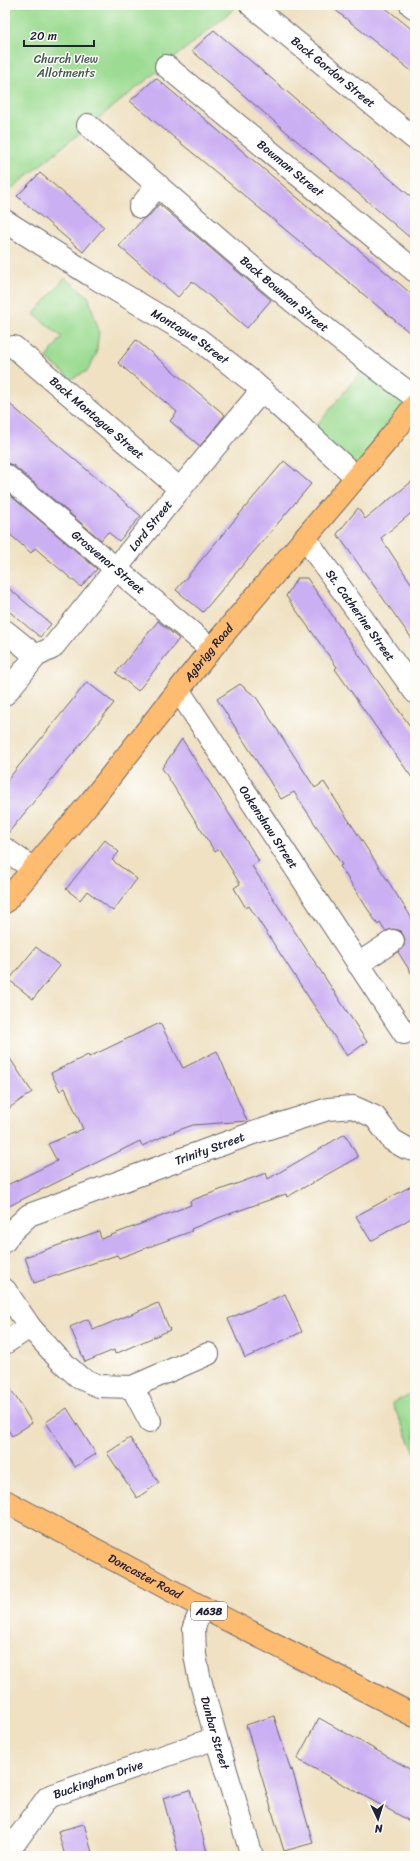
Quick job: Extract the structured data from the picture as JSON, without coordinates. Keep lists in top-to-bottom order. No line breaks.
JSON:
{"streets":{"main road":["Agbrigg Road","Doncaster Road","A638"],"street":["Back Gordon Street","Bowman Street","Back Bowman Street","Montague Street","Back Montague Street","Lord Street","Grosvenor Street","St. Catherine Street","Oakenshaw Street","Trinity Street","Dunbar Street","Buckingham Drive"]},"crossings":[["Montague Street","Lord Street"],["Montague Street","Agbrigg Road"],["Back Montague Street","Lord Street"],["Lord Street","Grosvenor Street"],["Grosvenor Street","Agbrigg Road"],["St. Catherine Street","Agbrigg Road"],["Agbrigg Road","Oakenshaw Street"],["Doncaster Road","Dunbar Street"],["Dunbar Street","Buckingham Drive"]],"parks":["Church View Allotments"],"scale_bar":"20 m","north":"bottom"}
